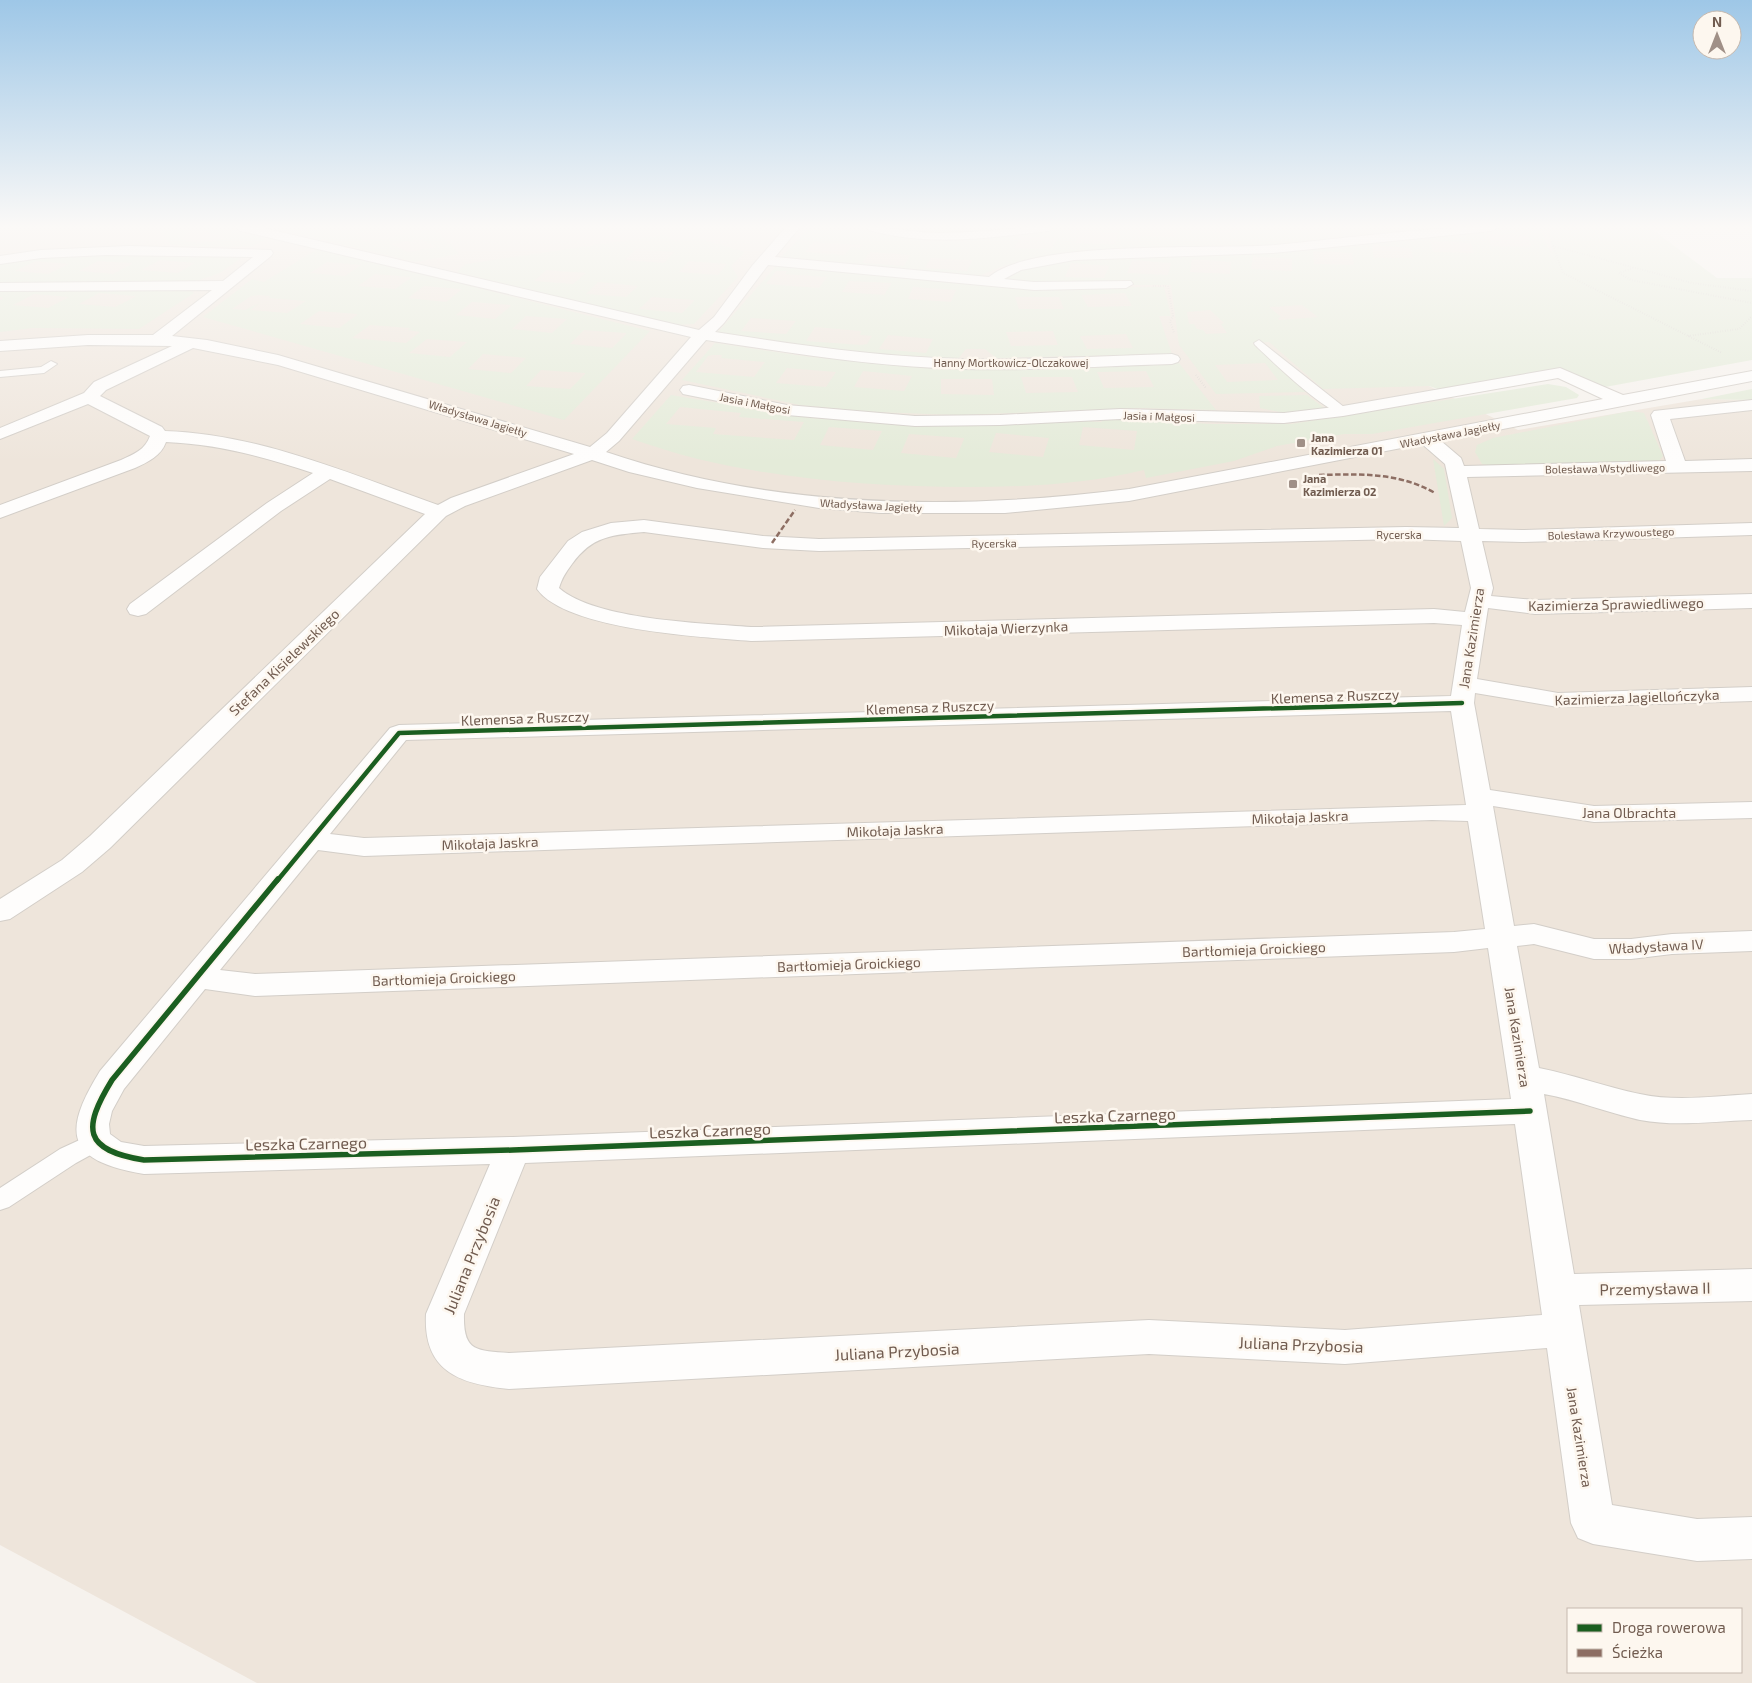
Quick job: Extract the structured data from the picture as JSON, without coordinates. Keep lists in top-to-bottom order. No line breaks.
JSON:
{"streets":{"street":["Hanny Mortkowicz-Olczakowej","Jasia i Małgosi","Władysława Jagiełły","Bolesława Wstydliwego","Bolesława Krzywoustego","Rycerska","Kazimierza Sprawiedliwego","Mikołaja Wierzynka","Jana Kazimierza","Stefana Kisielewskiego","Klemensa z Ruszczy","Kazimierza Jagiellończyka","Jana Olbrachta","Mikołaja Jaskra","Władysława IV","Bartłomieja Groickiego","Leszka Czarnego","Juliana Przybosia","Przemysława II"]},"crossings":[["Hanny Mortkowicz-Olczakowej","Stefana Kisielewskiego"],["Jasia i Małgosi","Władysława Jagiełły"],["Władysława Jagiełły","Jana Kazimierza"],["Władysława Jagiełły","Stefana Kisielewskiego"],["Bolesława Wstydliwego","Jana Kazimierza"],["Bolesława Krzywoustego","Rycerska"],["Bolesława Krzywoustego","Jana Kazimierza"],["Rycerska","Mikołaja Wierzynka"],["Rycerska","Jana Kazimierza"],["Kazimierza Sprawiedliwego","Mikołaja Wierzynka"],["Kazimierza Sprawiedliwego","Jana Kazimierza"],["Mikołaja Wierzynka","Jana Kazimierza"],["Jana Kazimierza","Klemensa z Ruszczy"],["Jana Kazimierza","Kazimierza Jagiellończyka"],["Jana Kazimierza","Jana Olbrachta"],["Jana Kazimierza","Mikołaja Jaskra"],["Jana Kazimierza","Władysława IV"],["Jana Kazimierza","Bartłomieja Groickiego"],["Jana Kazimierza","Leszka Czarnego"],["Jana Kazimierza","Juliana Przybosia"],["Jana Kazimierza","Przemysława II"],["Klemensa z Ruszczy","Kazimierza Jagiellończyka"],["Klemensa z Ruszczy","Mikołaja Jaskra"],["Jana Olbrachta","Mikołaja Jaskra"],["Władysława IV","Bartłomieja Groickiego"],["Leszka Czarnego","Juliana Przybosia"]],"places":{"transit":["Jana Kazimierza 01","Jana Kazimierza 02"]},"legend":["Droga rowerowa","Ścieżka"],"north":"top"}
